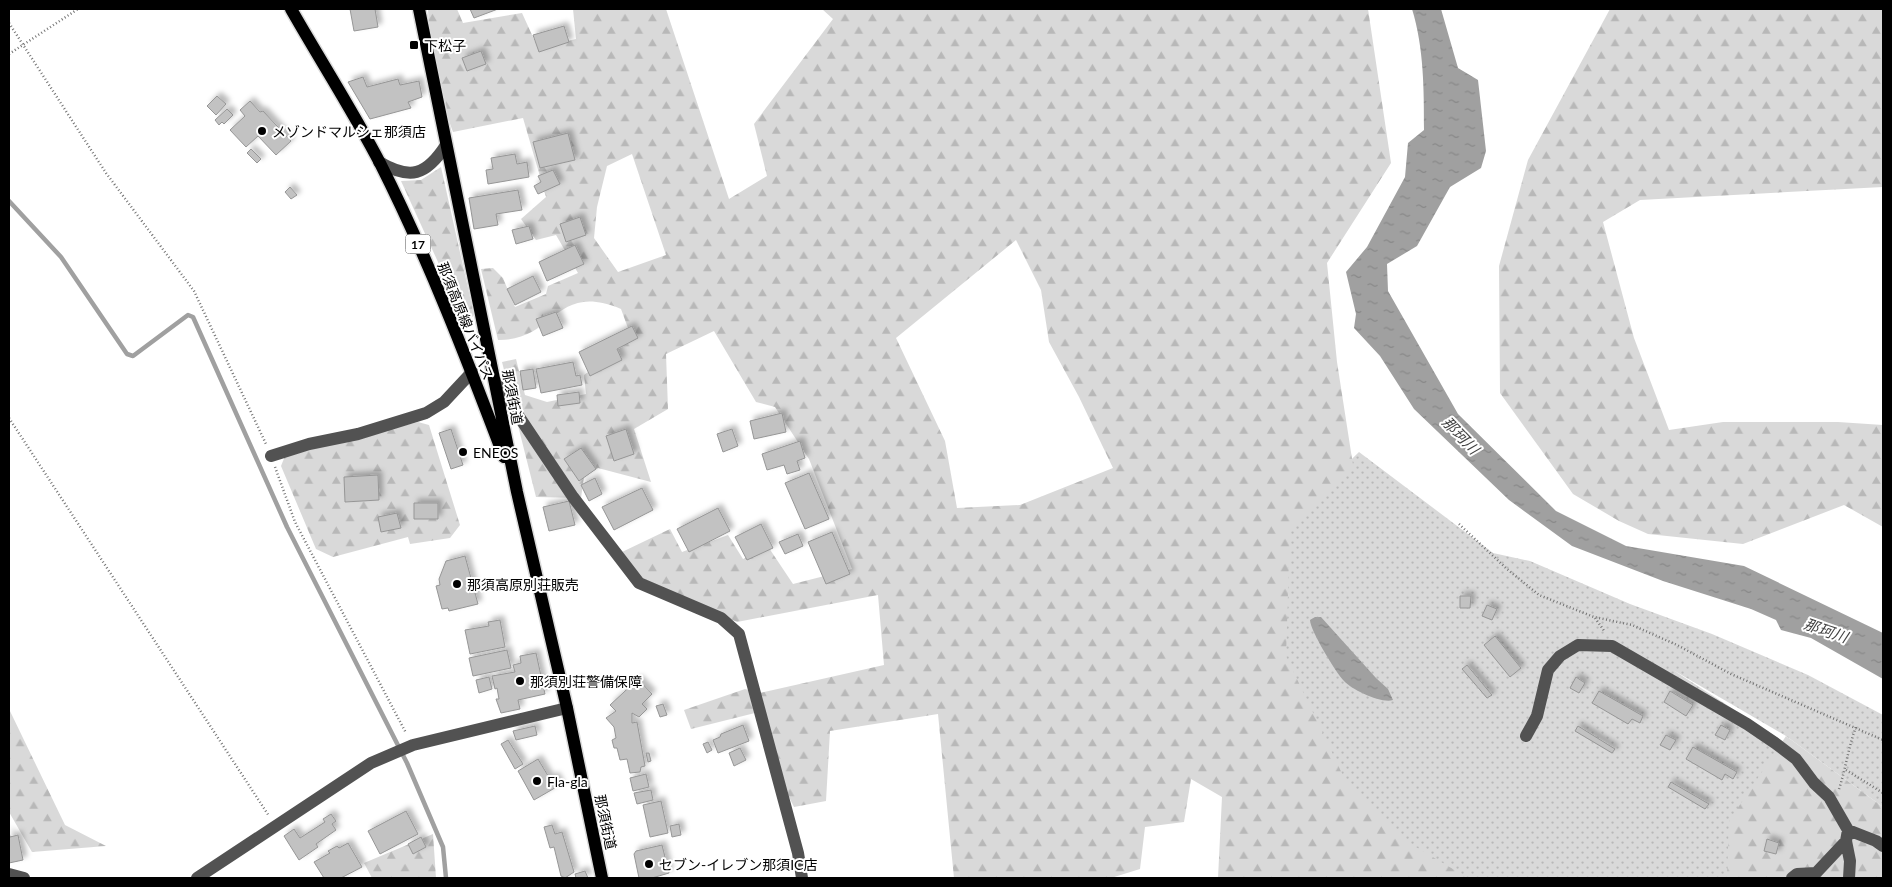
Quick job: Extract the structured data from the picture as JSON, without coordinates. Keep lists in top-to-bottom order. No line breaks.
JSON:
{"streets":{"main road":["17","那須高原線バイパス","那須街道"]},"crossings":[["那須高原線バイパス","那須街道"]],"water":["那珂川"],"places":{"transit":["下松子"],"other":["メゾンドマルシェ那須店","ENEOS","那須高原別荘販売","那須別荘警備保障","Fla-gla","セブン-イレブン那須IC店"]}}
